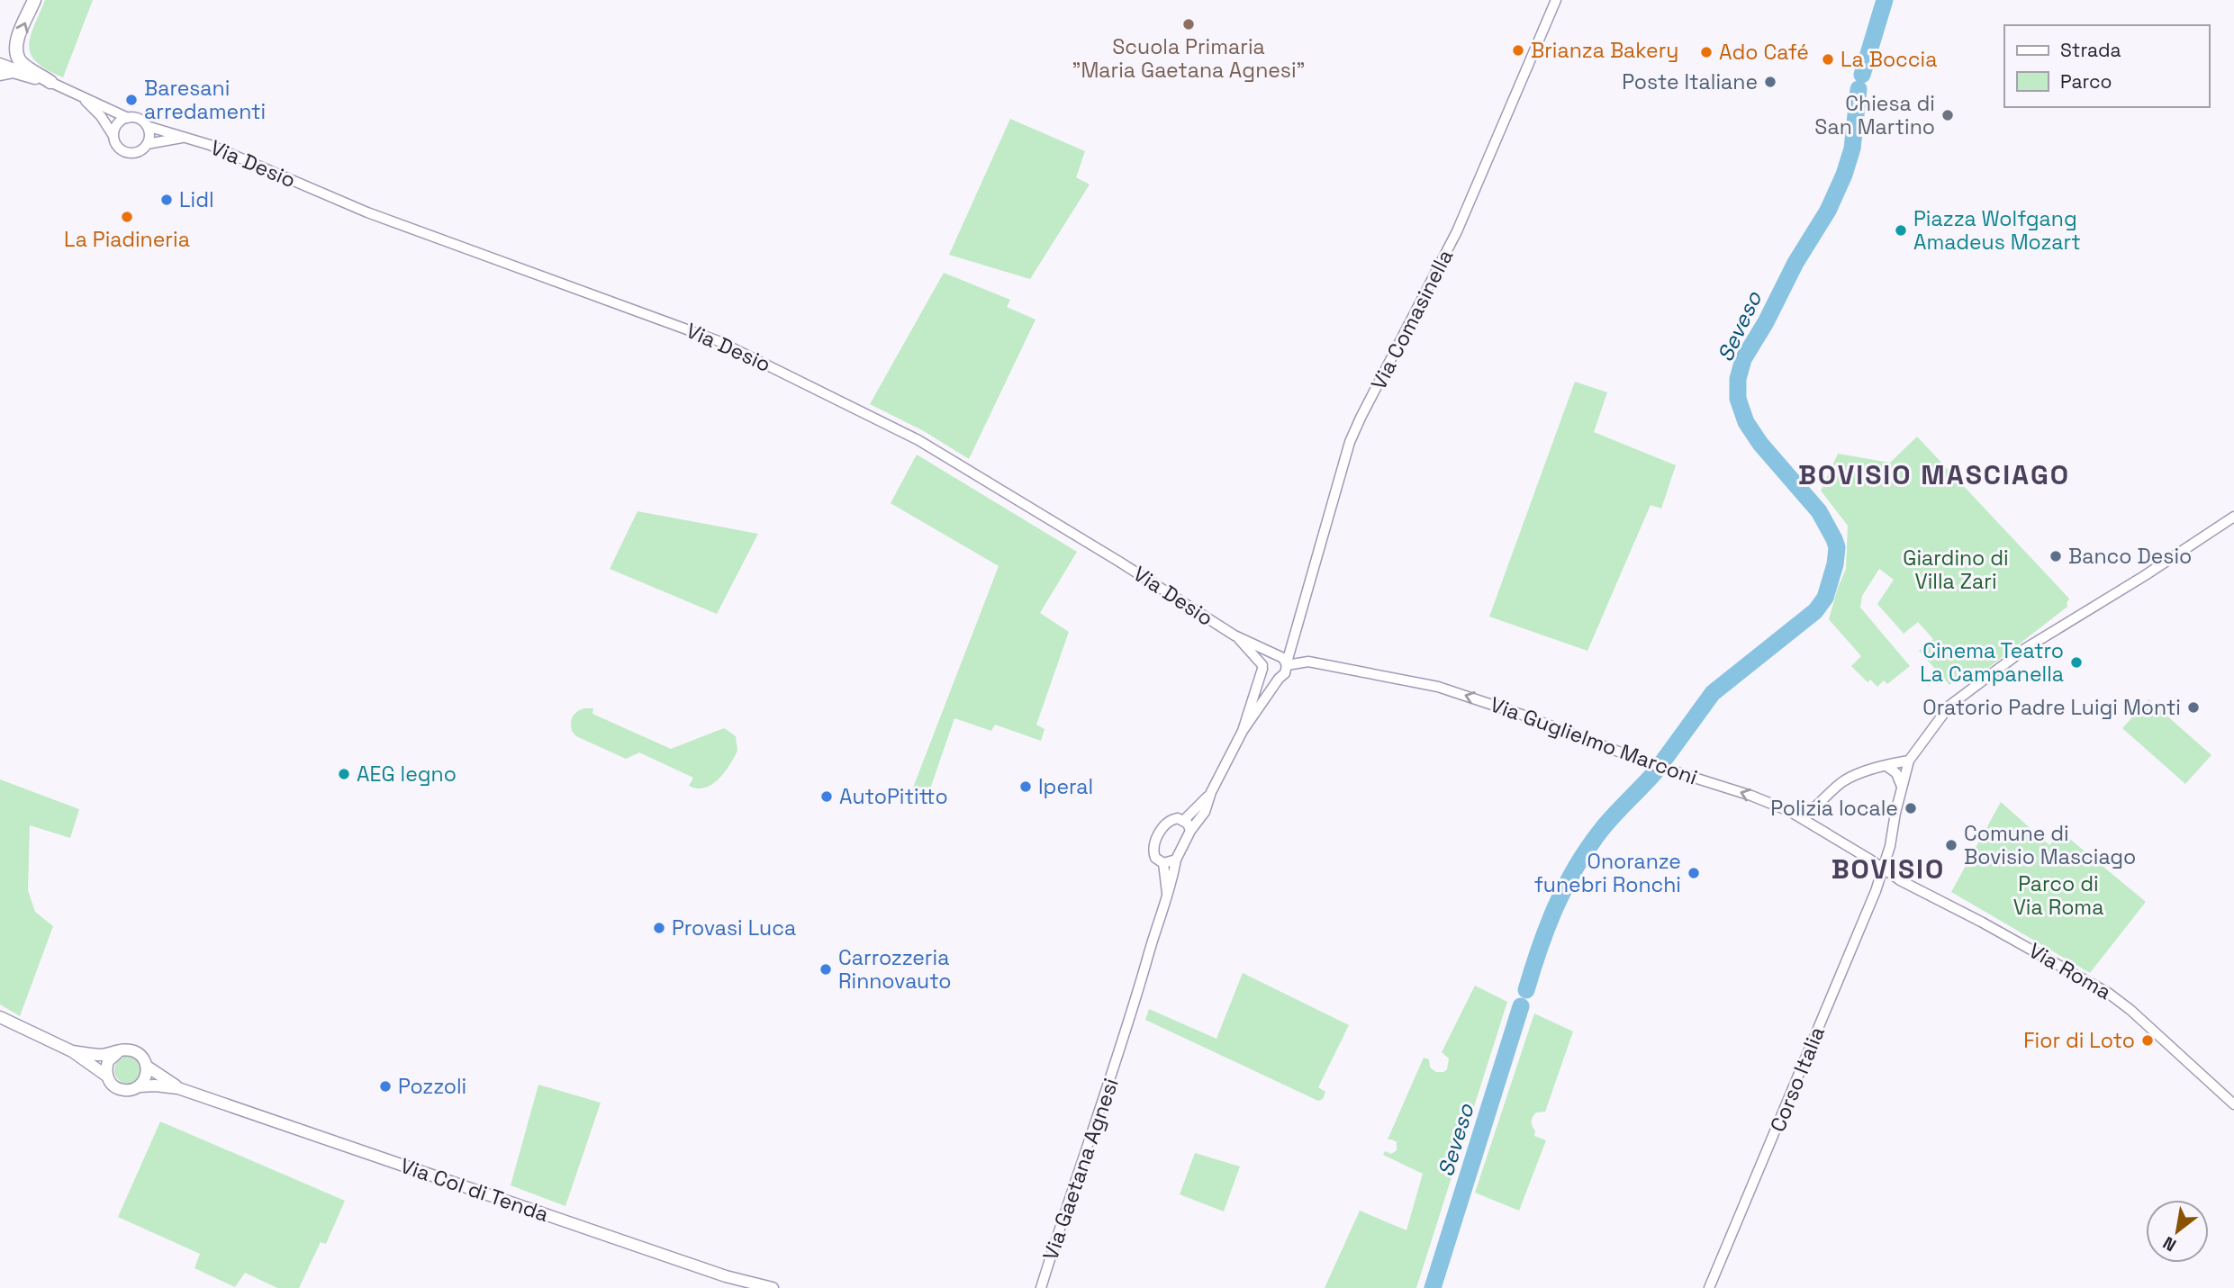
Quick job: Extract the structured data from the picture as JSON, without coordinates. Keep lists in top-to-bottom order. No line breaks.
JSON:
{"streets":{"main road":["Via Col di Tenda"],"street":["Via Desio","Via Comasinella","Via Guglielmo Marconi","Via Roma","Corso Italia","Via Gaetana Agnesi"]},"crossings":[["Via Desio","Via Comasinella"],["Via Desio","Via Guglielmo Marconi"],["Via Comasinella","Via Guglielmo Marconi"],["Via Guglielmo Marconi","Via Roma"],["Via Guglielmo Marconi","Corso Italia"],["Via Roma","Corso Italia"]],"one_way":["Via Guglielmo Marconi"],"districts":["BOVISIO MASCIAGO","BOVISIO"],"water":["Seveso"],"parks":["Giardino di Villa Zari","Parco di Via Roma"],"places":["Scuola Primaria \"Maria Gaetana Agnesi\"","Brianza Bakery","Ado Café","La Boccia","Poste Italiane","Baresani arredamenti","Chiesa di San Martino","Lidl","La Piadineria","Piazza Wolfgang Amadeus Mozart","Banco Desio","Cinema Teatro La Campanella","Oratorio Padre Luigi Monti","AEG legno","Iperal","AutoPititto","Polizia locale","Comune di Bovisio Masciago","Onoranze funebri Ronchi","Provasi Luca","Carrozzeria Rinnovauto","Fior di Loto","Pozzoli"],"legend":["Strada","Parco"],"north":"bottom left"}
